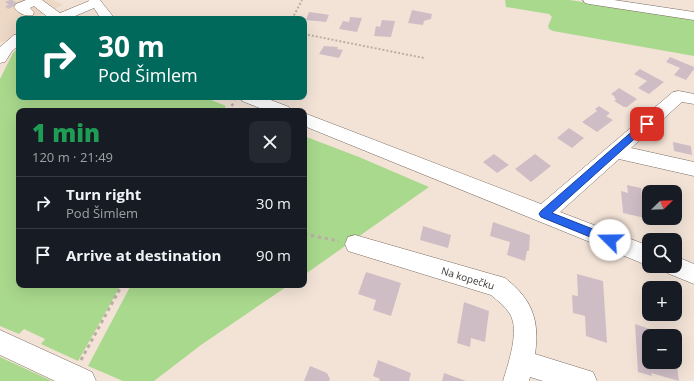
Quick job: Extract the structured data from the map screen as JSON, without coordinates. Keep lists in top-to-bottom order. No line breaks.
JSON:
{"streets":{"street":["Na kopečku"]},"north":"top right","page":{"turn":["30 m","Pod Šimlem"],"heading":["1 min","120 m · 21:49"],"list":[{"name":"Turn right","note":"Pod Šimlem","value":"30 m"},{"name":"Arrive at destination","value":"90 m"}],"map_buttons":["+","−"]}}
